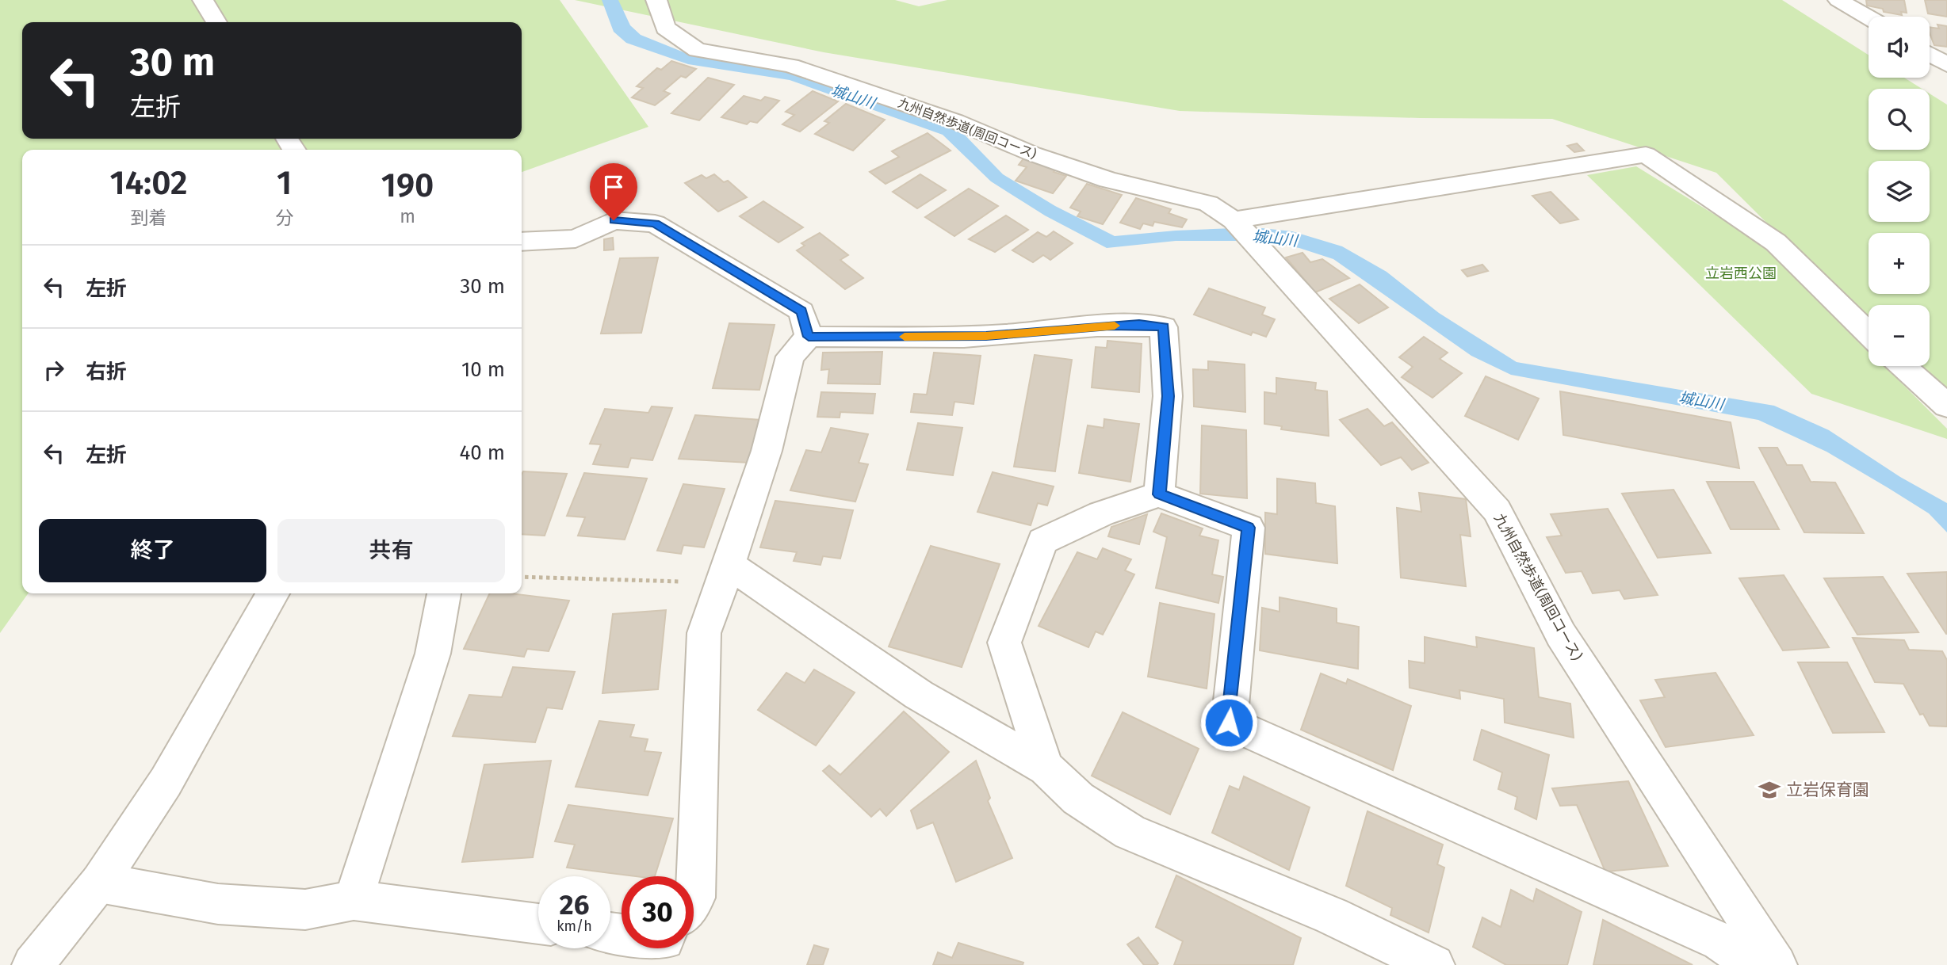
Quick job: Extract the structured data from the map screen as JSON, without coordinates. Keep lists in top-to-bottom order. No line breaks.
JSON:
{"streets":{"street":["九州自然歩道(周回コース)"]},"water":["城山川"],"parks":["立岩西公園"],"places":{"school or university":["立岩保育園"]},"page":{"map_buttons":["+","−"],"turn":["30 m","左折"],"eta":["14:02","到着","1","分","190","m"],"list":[{"name":"左折","value":"30 m"},{"name":"右折","value":"10 m"},{"name":"左折","value":"40 m"}],"buttons":["終了","共有"],"speed":"26 km/h","limit":"30"}}
